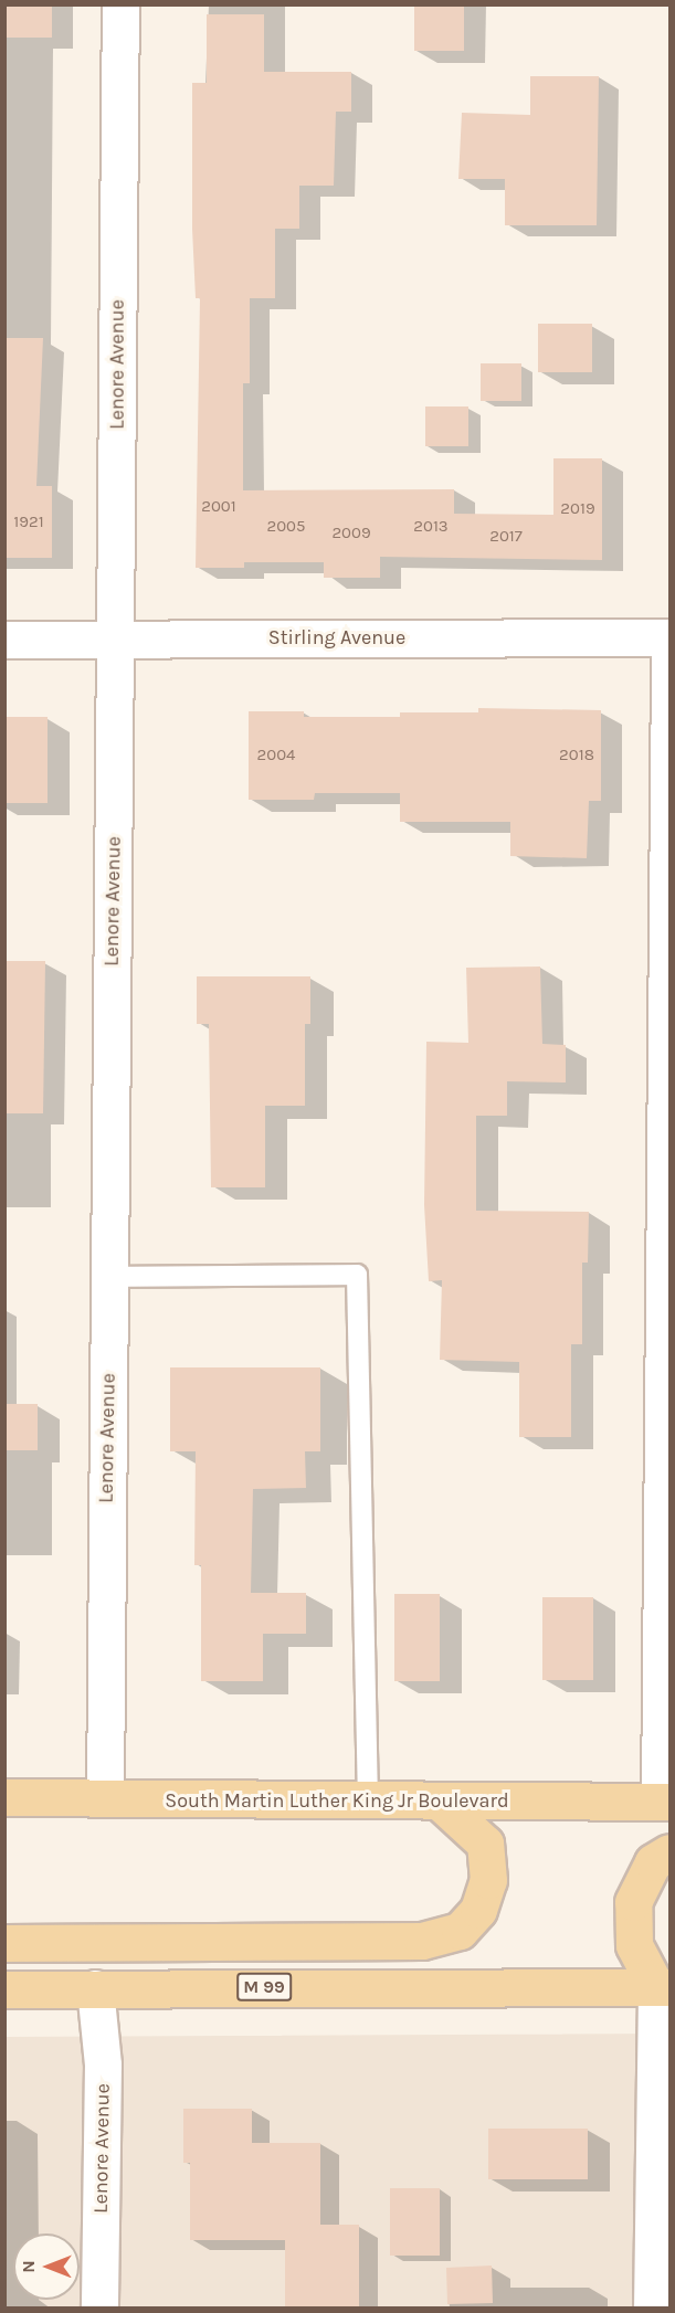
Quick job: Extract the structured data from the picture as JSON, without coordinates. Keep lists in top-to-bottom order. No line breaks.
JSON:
{"streets":{"main road":["South Martin Luther King Jr Boulevard","M 99"],"street":["Lenore Avenue","Stirling Avenue"]},"crossings":[["Lenore Avenue","Stirling Avenue"],["Lenore Avenue","South Martin Luther King Jr Boulevard"],["Lenore Avenue","M 99"]],"house_numbers":["2001","2019","1921","2005","2013","2009","2017","2004","2018"],"north":"left"}
